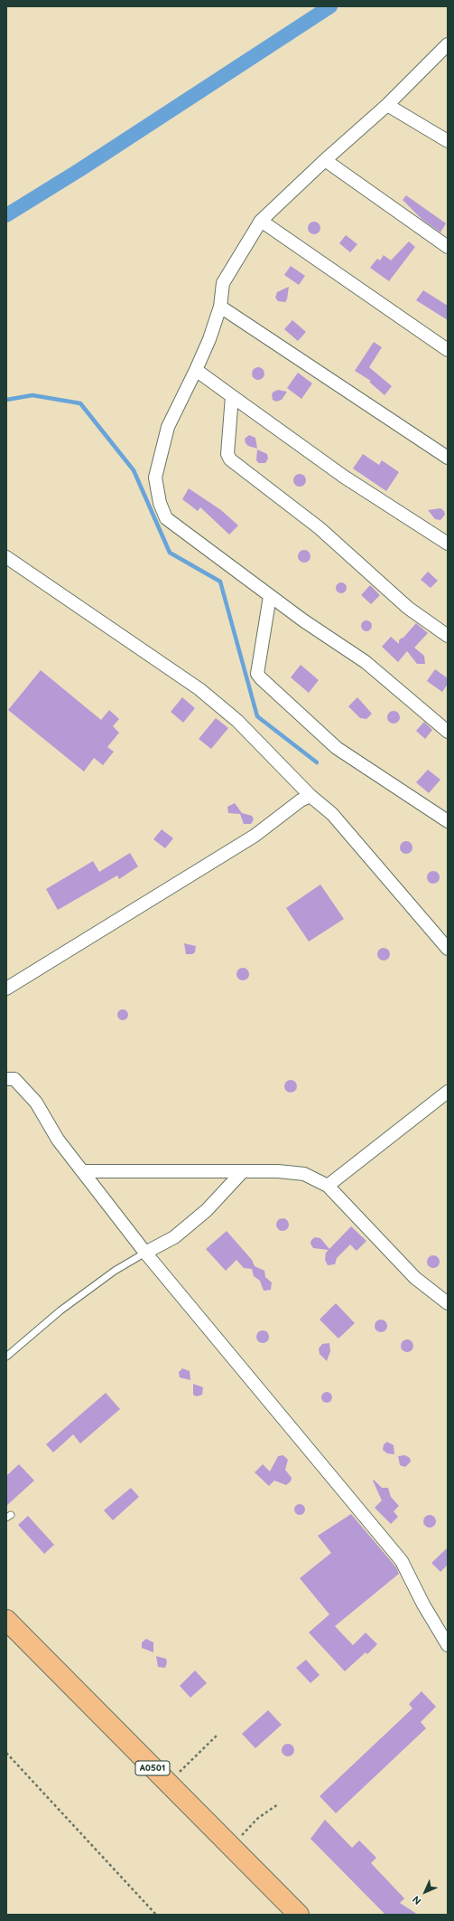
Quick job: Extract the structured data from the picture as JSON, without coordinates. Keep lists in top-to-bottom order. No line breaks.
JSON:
{"streets":{"highway":["A0501"]},"north":"bottom left"}
